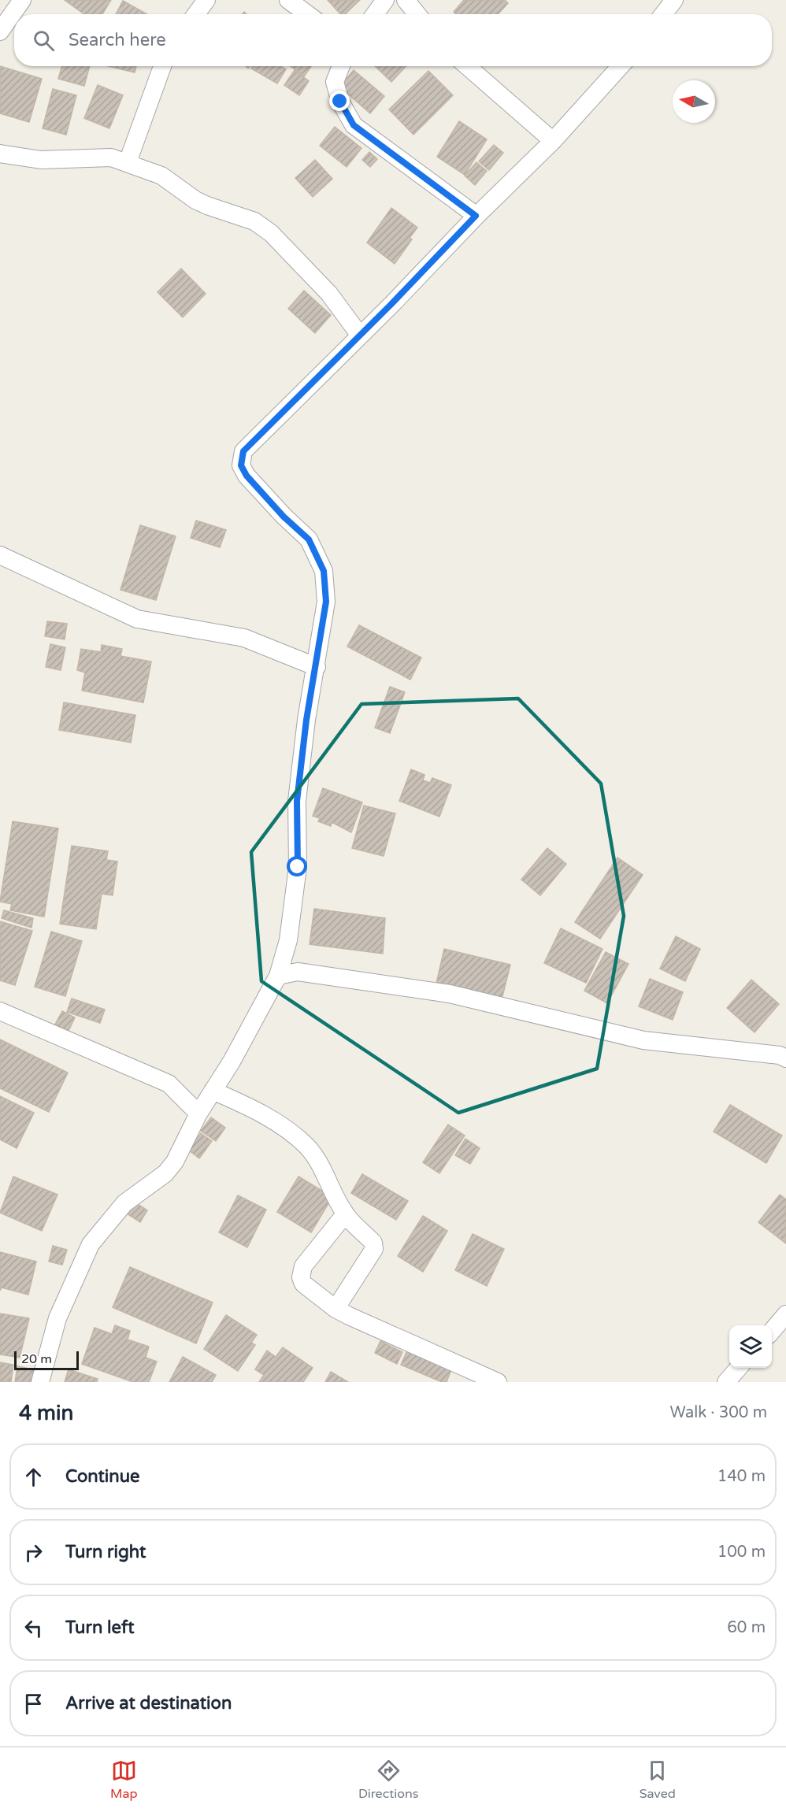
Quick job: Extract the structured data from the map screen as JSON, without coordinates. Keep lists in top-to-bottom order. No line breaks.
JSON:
{"scale_bar":"20 m","north":"left","page":{"search":"Search here","scale":"20 m","heading":["4 min","Walk · 300 m"],"list":[["Continue","140 m"],["Turn right","100 m"],["Turn left","60 m"],"Arrive at destination"],"nav":["Map","Directions","Saved"]}}
